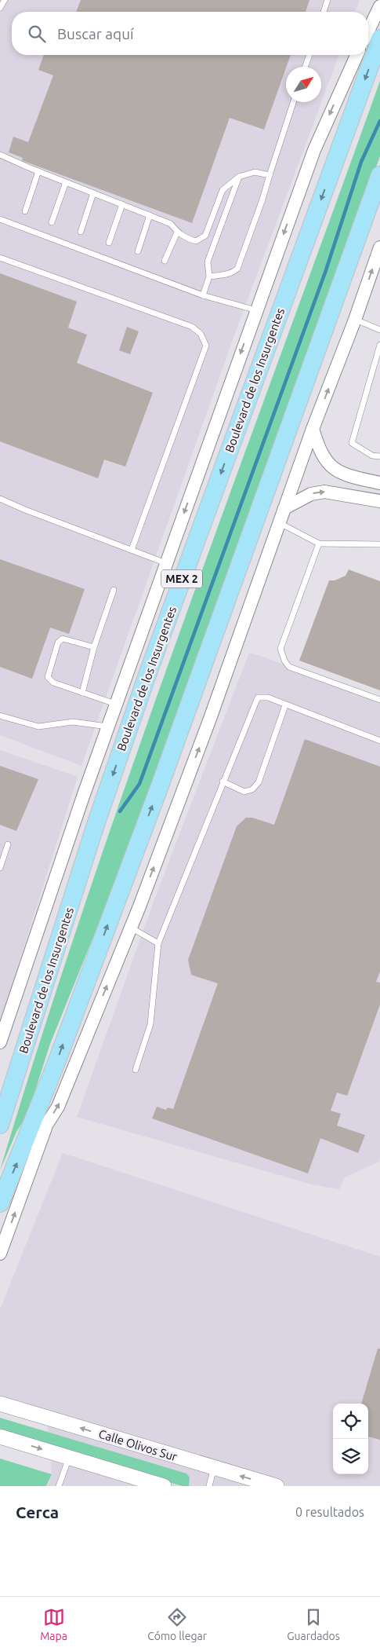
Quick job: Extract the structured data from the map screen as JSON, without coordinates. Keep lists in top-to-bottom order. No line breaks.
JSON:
{"streets":{"highway":["Boulevard de los Insurgentes","MEX 2"],"main road":["Calle Olivos Sur"]},"north":"top right","page":{"search":"Buscar aquí","heading":["Cerca","0 resultados"],"nav":["Mapa","Cómo llegar","Guardados"]}}
